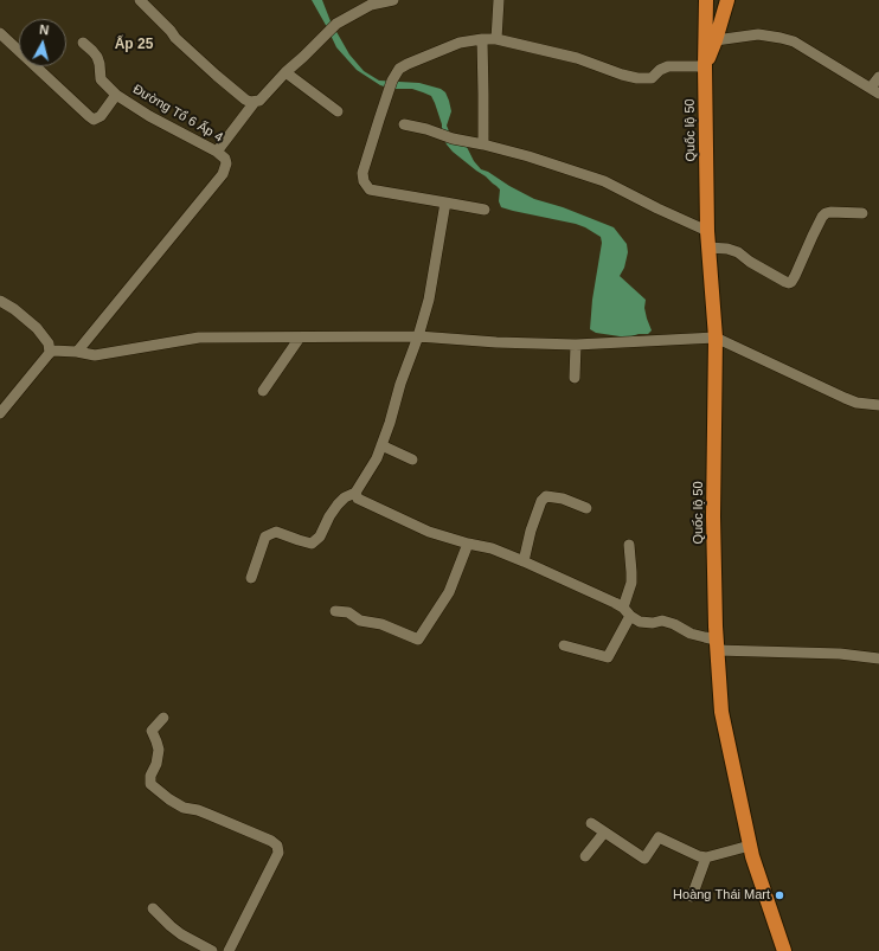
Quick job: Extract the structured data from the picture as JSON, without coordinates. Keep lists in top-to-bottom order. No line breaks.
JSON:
{"streets":{"highway":["Quốc lộ 50"],"street":["Đường Tổ 6 Ấp 4"]},"districts":["Ấp 25"],"places":["Hoàng Thái Mart"],"north":"top"}
